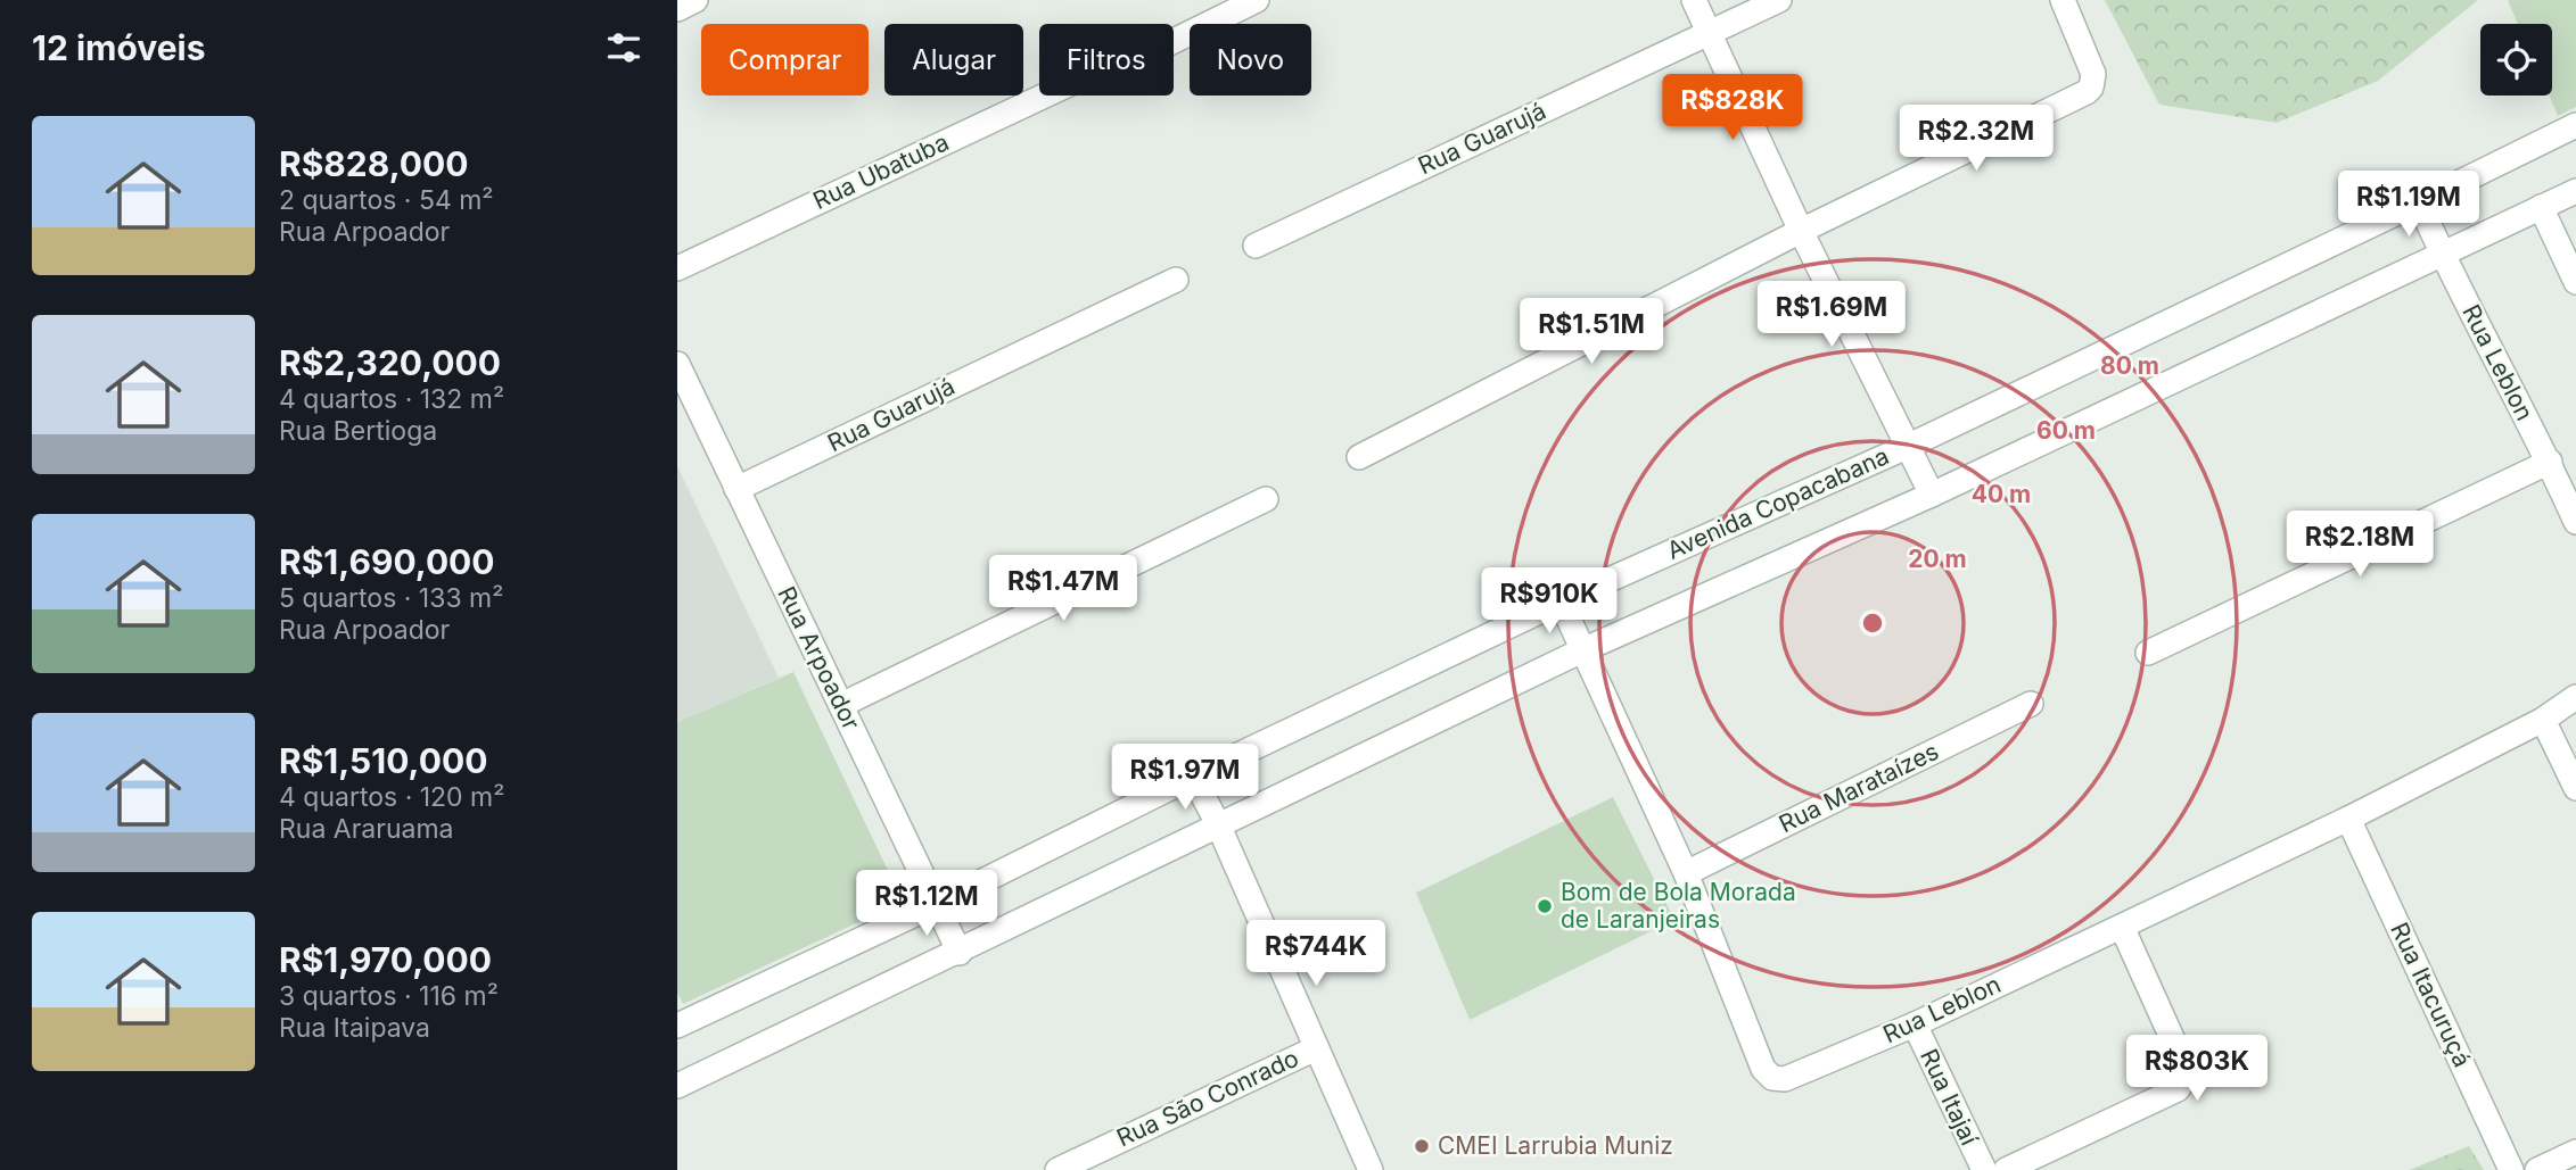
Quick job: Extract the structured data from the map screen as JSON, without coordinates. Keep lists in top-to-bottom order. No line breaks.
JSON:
{"streets":{"street":["Rua Guarujá","Rua Ubatuba","Rua Leblon","Avenida Copacabana","Rua Arpoador","Rua Marataízes","Rua Itacuruçá","Rua Itajaí","Rua São Conrado"]},"crossings":[["Rua Guarujá","Rua Arpoador"],["Rua Leblon","Avenida Copacabana"],["Rua Leblon","Rua Marataízes"],["Rua Leblon","Rua Itacuruçá"],["Rua Leblon","Rua Itajaí"],["Avenida Copacabana","Rua Arpoador"]],"places":["Bom de Bola Morada de Laranjeiras","CMEI Larrubia Muniz"],"page":{"heading":"12 imóveis","chip":["Comprar","Alugar","Filtros","Novo"],"price":["R$828K","R$2.32M","R$1.19M","R$1.69M","R$1.51M","R$2.18M","R$1.47M","R$910K","R$1.97M","R$1.12M","R$744K","R$803K"],"list":[{"name":"R$828,000","note":"2 quartos · 54 m² · Rua Arpoador"},{"name":"R$2,320,000","note":"4 quartos · 132 m² · Rua Bertioga"},{"name":"R$1,690,000","note":"5 quartos · 133 m² · Rua Arpoador"},{"name":"R$1,510,000","note":"4 quartos · 120 m² · Rua Araruama"},{"name":"R$1,970,000","note":"3 quartos · 116 m² · Rua Itaipava"}]},"rings":["80 m","60 m","40 m","20 m"]}
